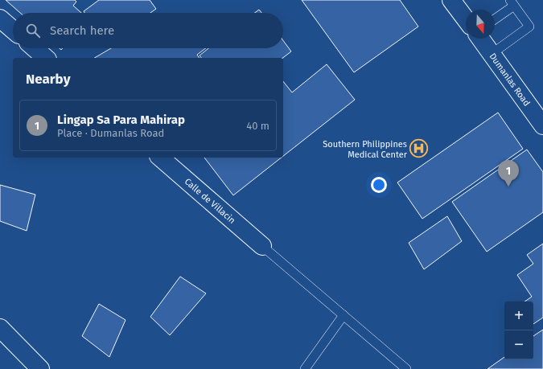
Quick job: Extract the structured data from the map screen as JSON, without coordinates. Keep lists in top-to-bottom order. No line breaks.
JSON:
{"streets":{"street":["Dumanlas Road","Calle de Villacin"]},"places":{"hospital":["Southern Philippines Medical Center"]},"north":"bottom","page":{"search":"Search here","heading":"Nearby","list":[{"mark":"1","name":"Lingap Sa Para Mahirap","note":"Place · Dumanlas Road","value":"40 m"}],"pins":"1","map_buttons":["+","−"]}}
